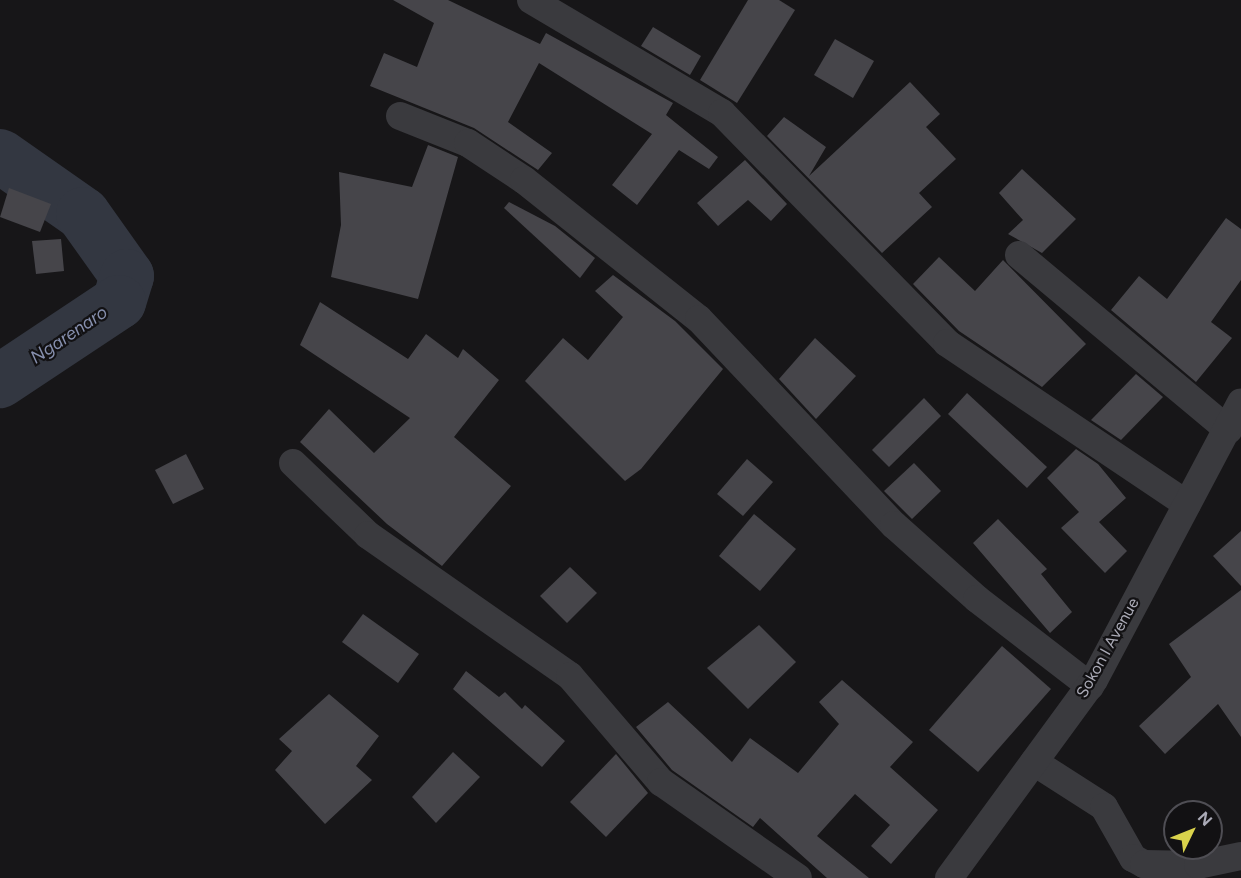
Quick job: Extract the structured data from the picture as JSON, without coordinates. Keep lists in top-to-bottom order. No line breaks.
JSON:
{"streets":{"street":["Sokon I Avenue"]},"water":["Ngarenaro"],"north":"top right"}
